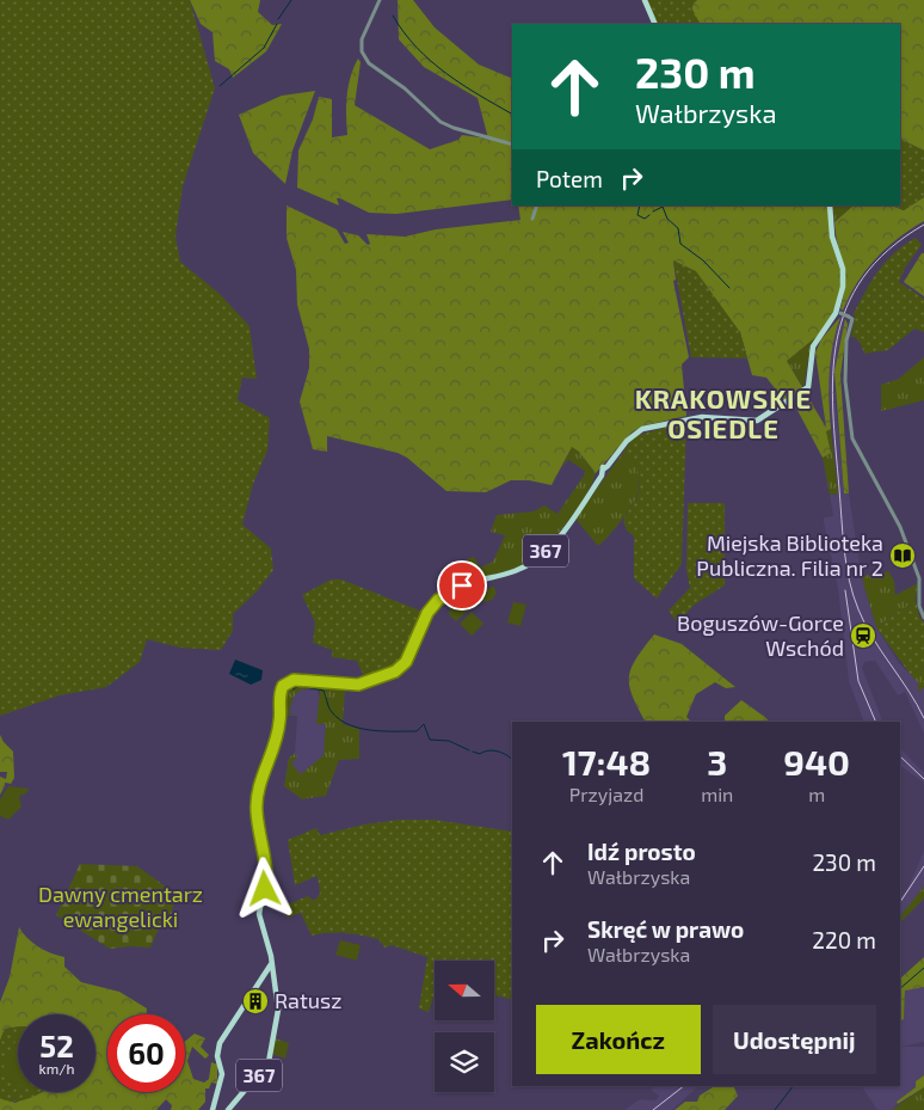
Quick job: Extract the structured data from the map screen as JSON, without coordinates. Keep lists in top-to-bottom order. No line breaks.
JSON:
{"streets":{"main road":["367"]},"districts":["KRAKOWSKIE OSIEDLE"],"parks":["Dawny cmentarz ewangelicki"],"places":{"library":["Miejska Biblioteka Publiczna. Filia nr 2"],"station":["Boguszów-Gorce Wschód"],"building":["Ratusz"]},"north":"left","page":{"turn":["230 m","Wałbrzyska"],"then":"Potem","eta":["17:48","Przyjazd","3","min","940","m"],"list":[{"name":"Idź prosto","note":"Wałbrzyska","value":"230 m"},{"name":"Skręć w prawo","note":"Wałbrzyska","value":"220 m"}],"buttons":["Zakończ","Udostępnij"],"speed":"52 km/h","limit":"60"}}
